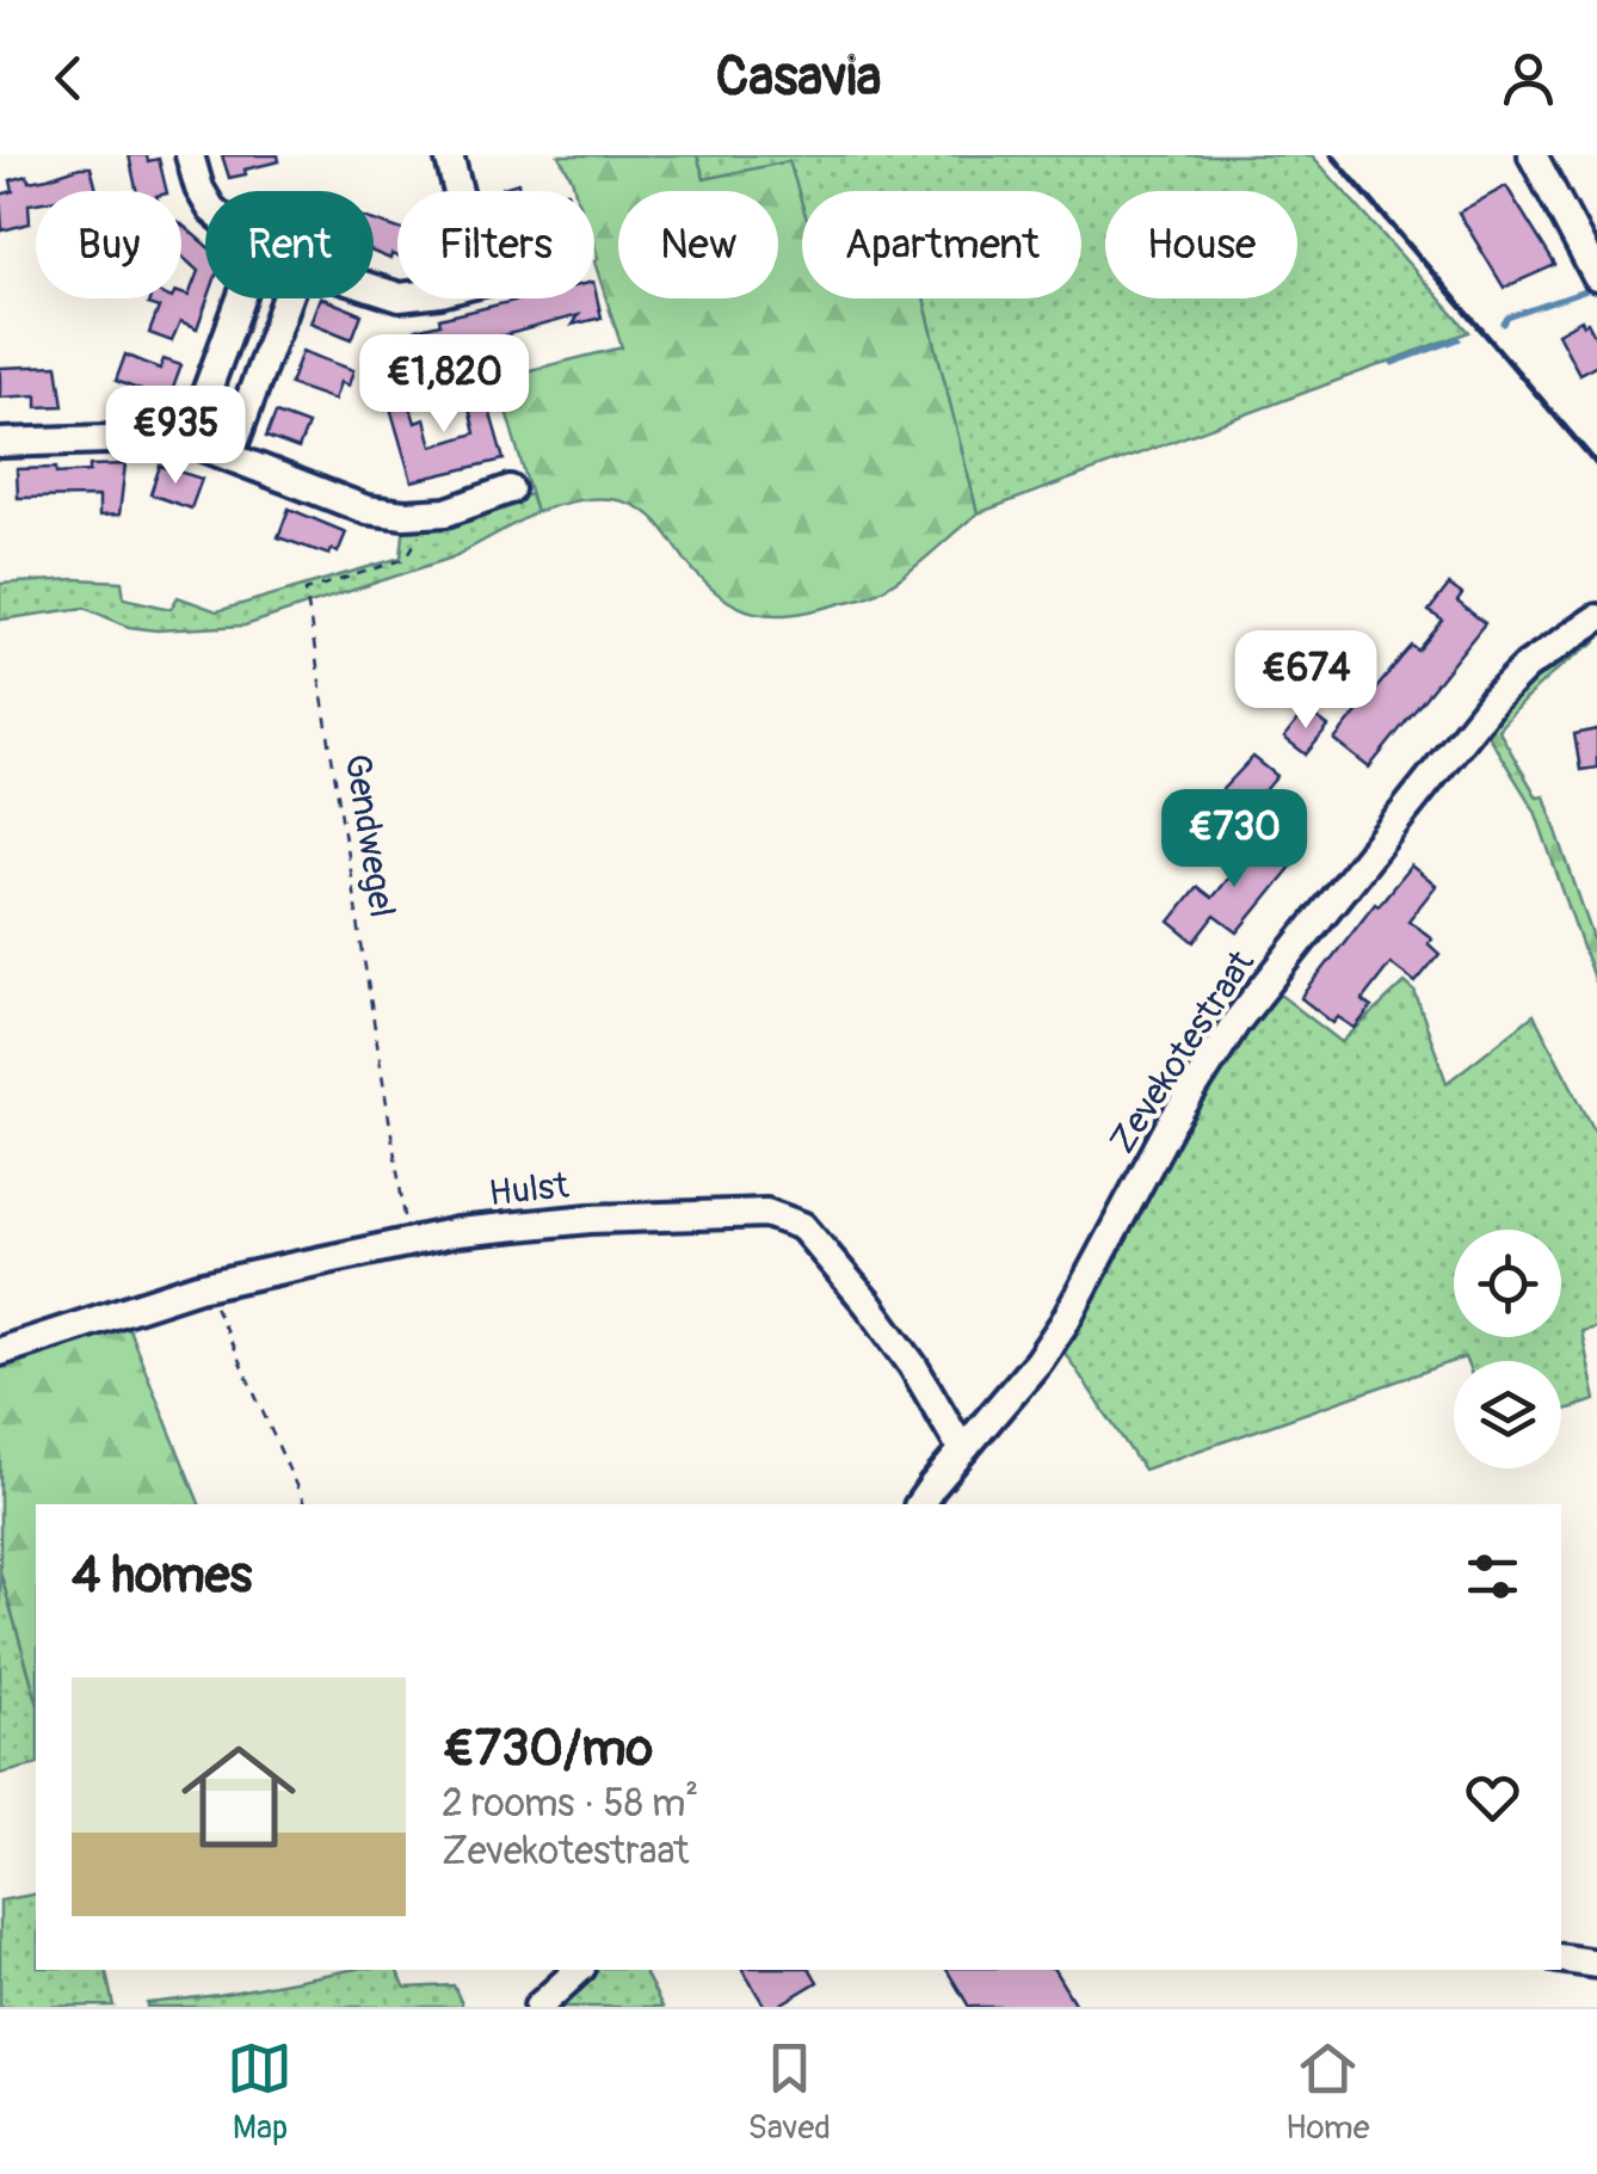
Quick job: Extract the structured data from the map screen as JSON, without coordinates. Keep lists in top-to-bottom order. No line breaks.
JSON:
{"streets":{"street":["Zevekotestraat","Hulst"],"path":["Gendwegel"]},"crossings":[["Gendwegel","Hulst"],["Zevekotestraat","Hulst"]],"page":{"header":"Casavia","chip":["Buy","Rent","Filters","New","Apartment","House"],"price":["€1,820","€935","€674","€730"],"heading":"4 homes","list":[{"name":"€730/mo","note":"2 rooms · 58 m² · Zevekotestraat"}],"tabs":["Map","Saved","Home"]}}
